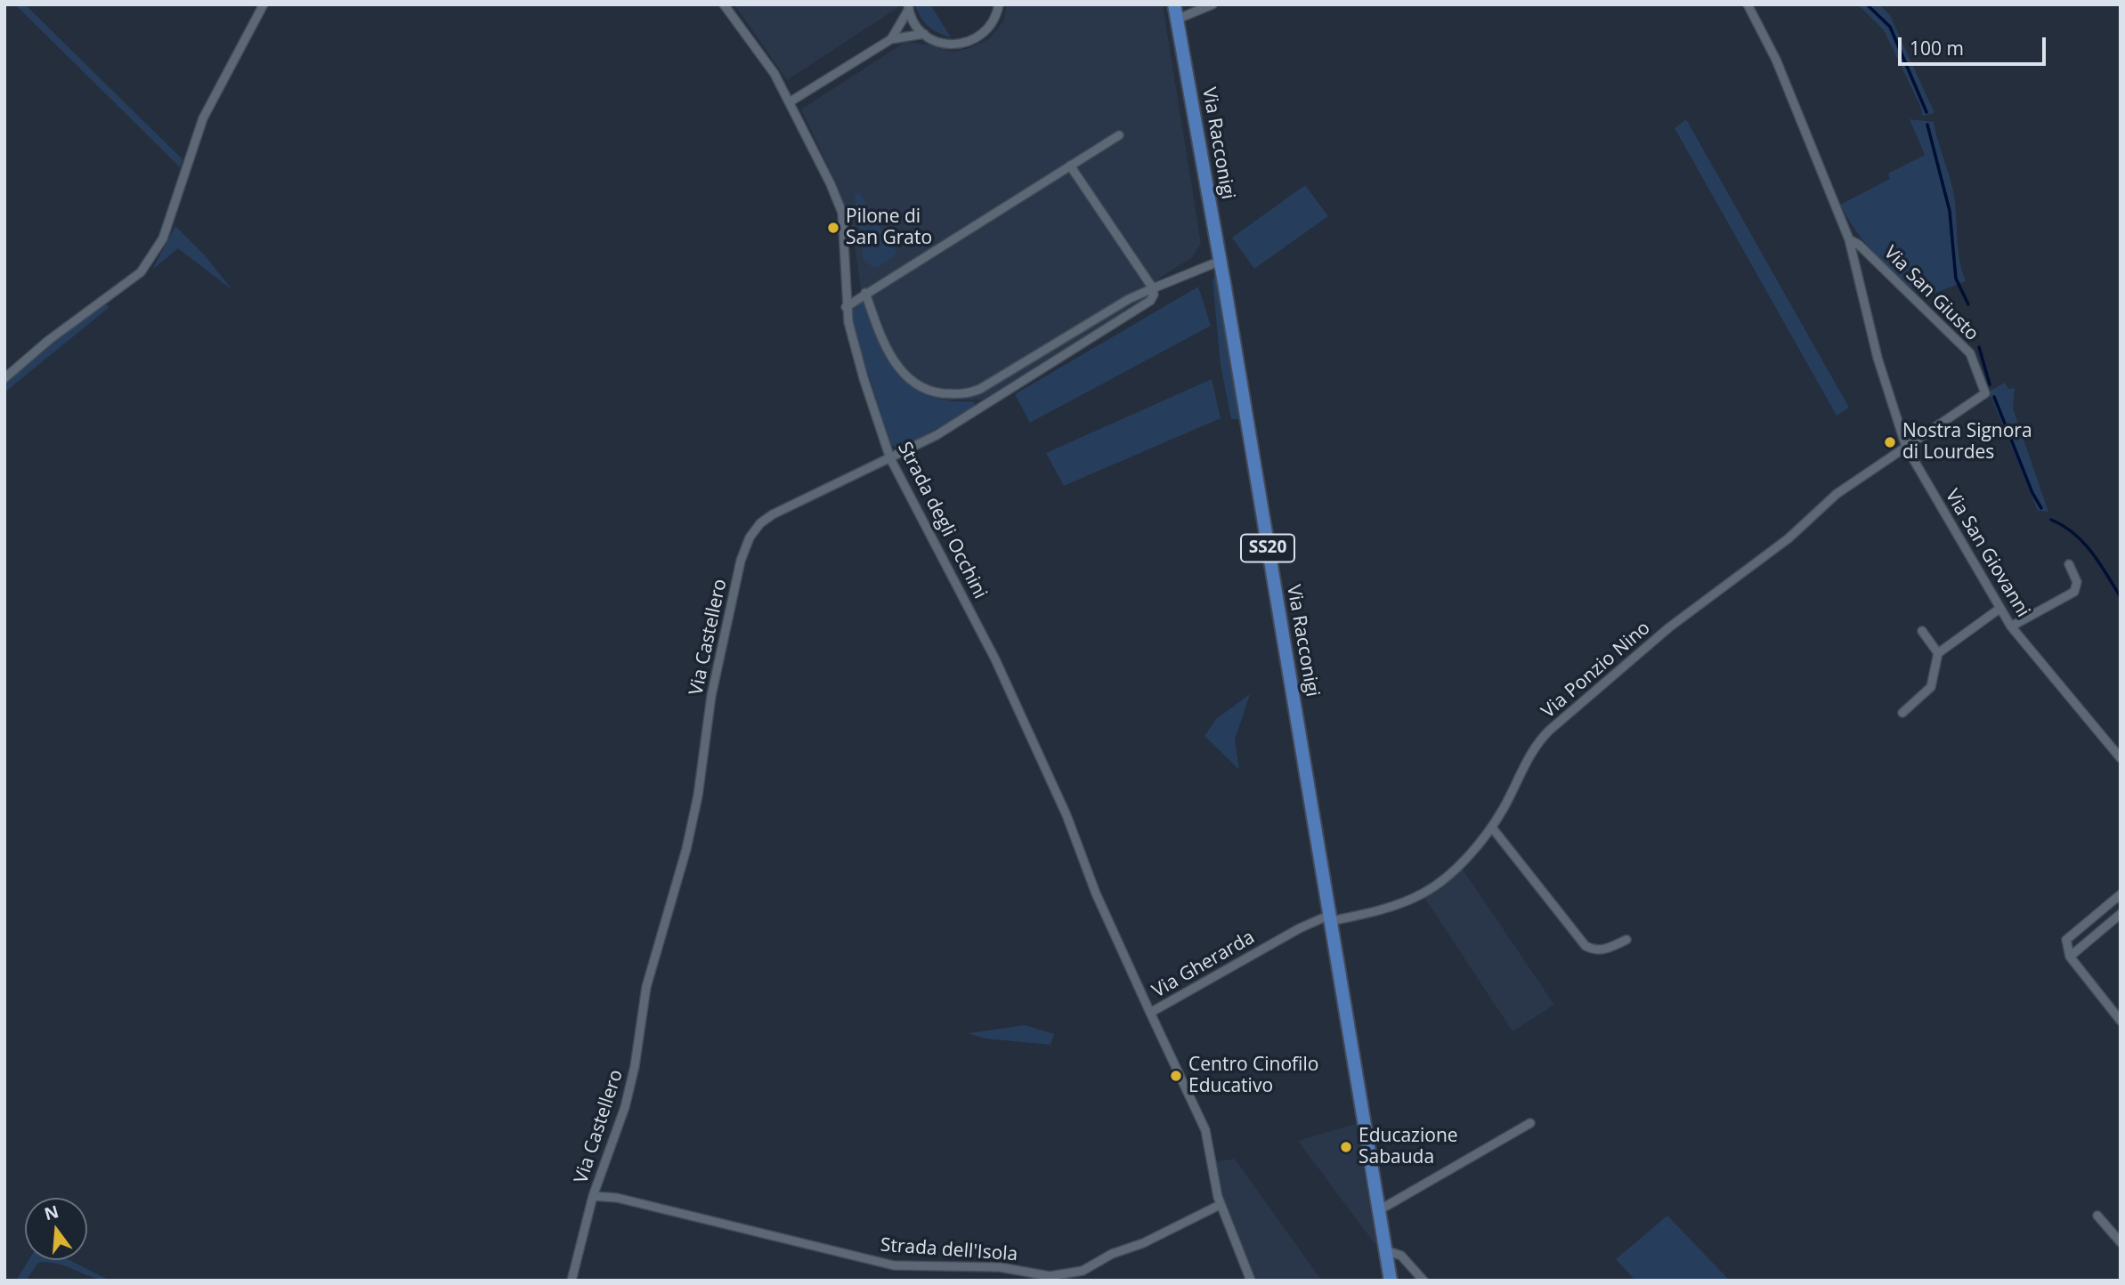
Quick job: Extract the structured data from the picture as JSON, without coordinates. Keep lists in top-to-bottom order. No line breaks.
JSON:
{"streets":{"main road":["Via Racconigi","SS20"],"street":["Via San Giusto","Strada degli Occhini","Via San Giovanni","Via Castellero","Via Ponzio Nino","Via Gherarda","Strada dell'Isola"]},"crossings":[["Via Racconigi","Via Castellero"],["Via Racconigi","Via Ponzio Nino"],["Via Racconigi","Via Gherarda"],["Via San Giusto","Via San Giovanni"],["Via San Giusto","Via Ponzio Nino"],["Strada degli Occhini","Via Castellero"],["Strada degli Occhini","Via Gherarda"],["Via San Giovanni","Via Ponzio Nino"],["Via Castellero","Strada dell'Isola"],["Via Ponzio Nino","Via Gherarda"],["Via Gherarda","Strada dell'Isola"]],"places":["Pilone di San Grato","Nostra Signora di Lourdes","Centro Cinofilo Educativo","Educazione Sabauda"],"scale_bar":"100 m","north":"top"}
